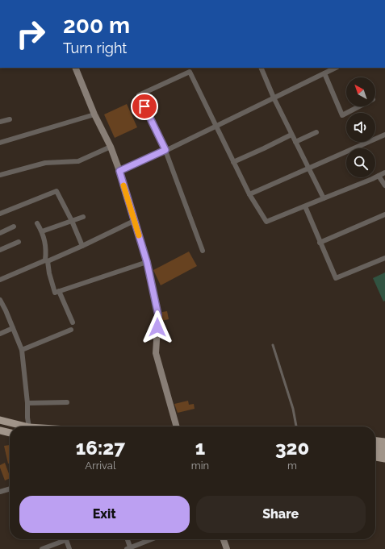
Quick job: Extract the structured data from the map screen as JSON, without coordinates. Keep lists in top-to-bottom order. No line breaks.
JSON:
{"north":"top left","page":{"turn":["200 m","Turn right"],"eta":["16:27","Arrival","1","min","320","m"],"buttons":["Exit","Share"]}}
